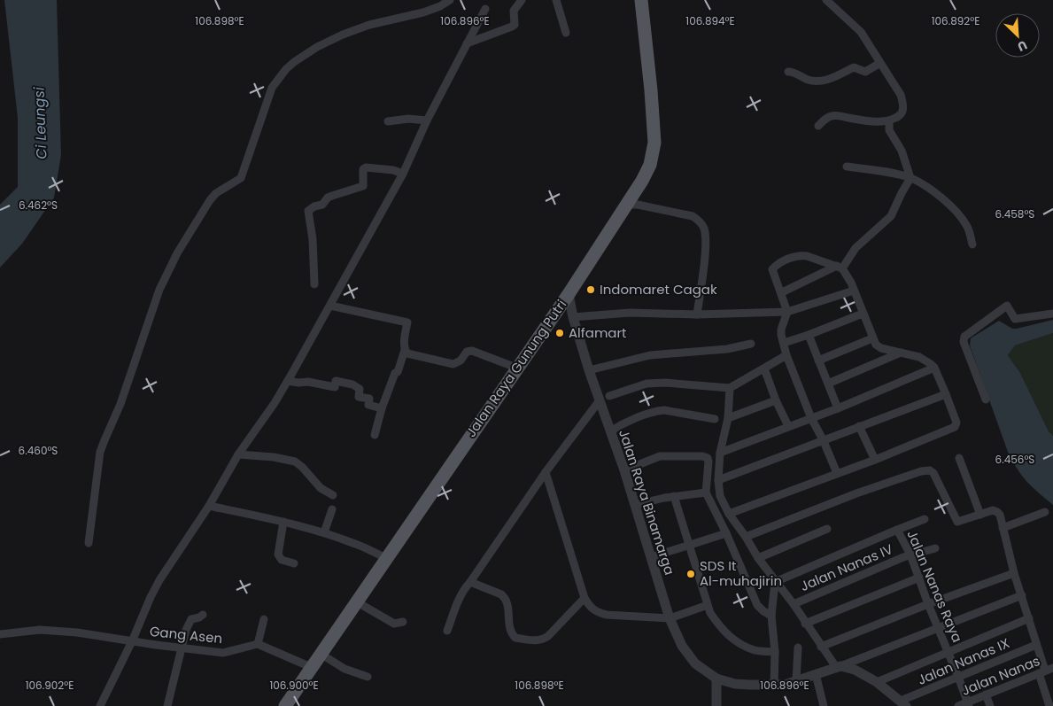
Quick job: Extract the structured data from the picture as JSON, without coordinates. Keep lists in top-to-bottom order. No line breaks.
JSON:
{"streets":{"main road":["Jalan Raya Gunung Putri"],"street":["Jalan Raya Binamarga","Jalan Nanas IV","Jalan Nanas Raya","Gang Asen","Jalan Nanas IX","Jalan Nanas"]},"crossings":[["Jalan Raya Gunung Putri","Jalan Raya Binamarga"],["Jalan Nanas IV","Jalan Nanas Raya"],["Jalan Nanas Raya","Jalan Nanas IX"],["Jalan Nanas Raya","Jalan Nanas"]],"water":["Ci Leungsi"],"places":["Indomaret Cagak","Alfamart","SDS It Al-muhajirin"],"north":"bottom right","coordinates":["106.898°E","106.896°E","106.894°E","106.892°E","6.462°S","6.458°S","6.460°S","6.456°S","106.902°E","106.900°E"]}
